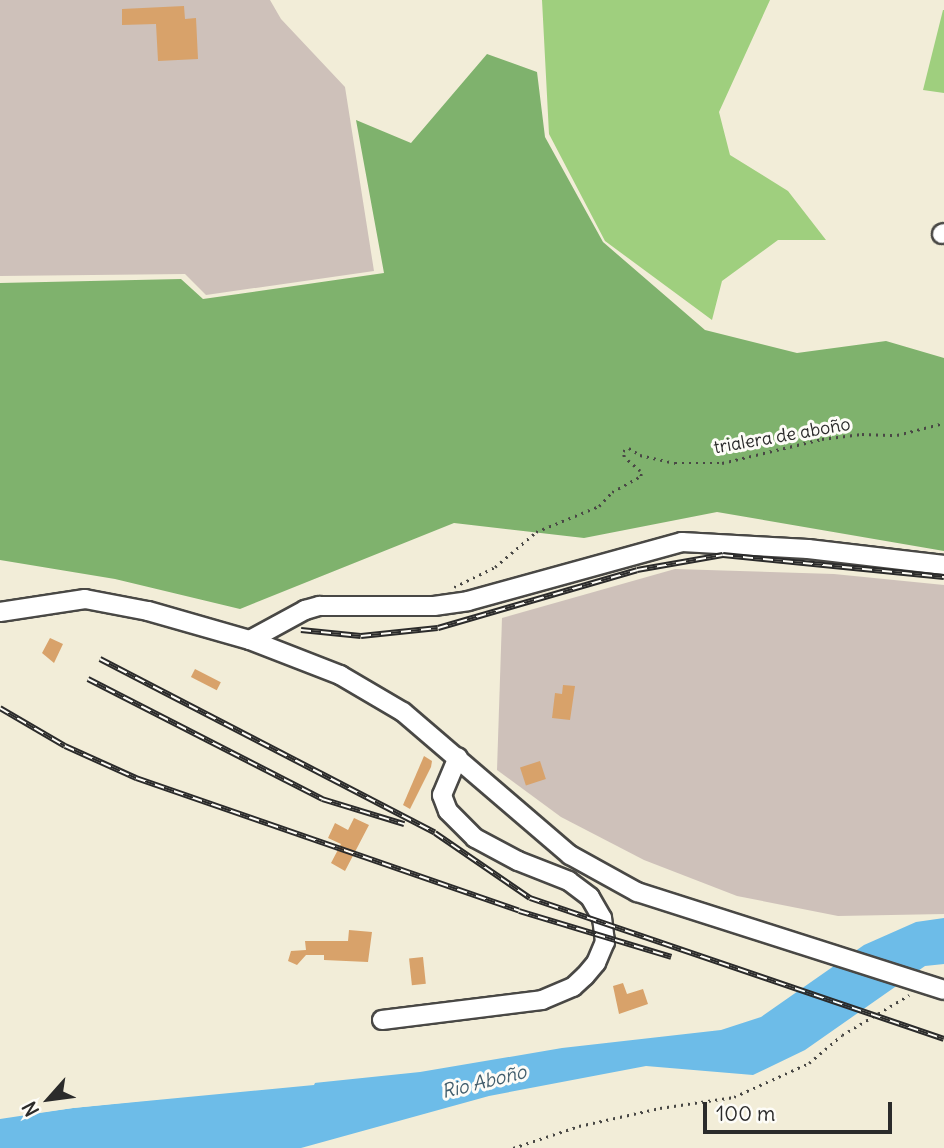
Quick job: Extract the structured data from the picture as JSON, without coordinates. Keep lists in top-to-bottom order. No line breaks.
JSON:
{"streets":{"path":["trialera de aboño"]},"water":["Rio Aboño"],"scale_bar":"100 m","north":"bottom left"}
